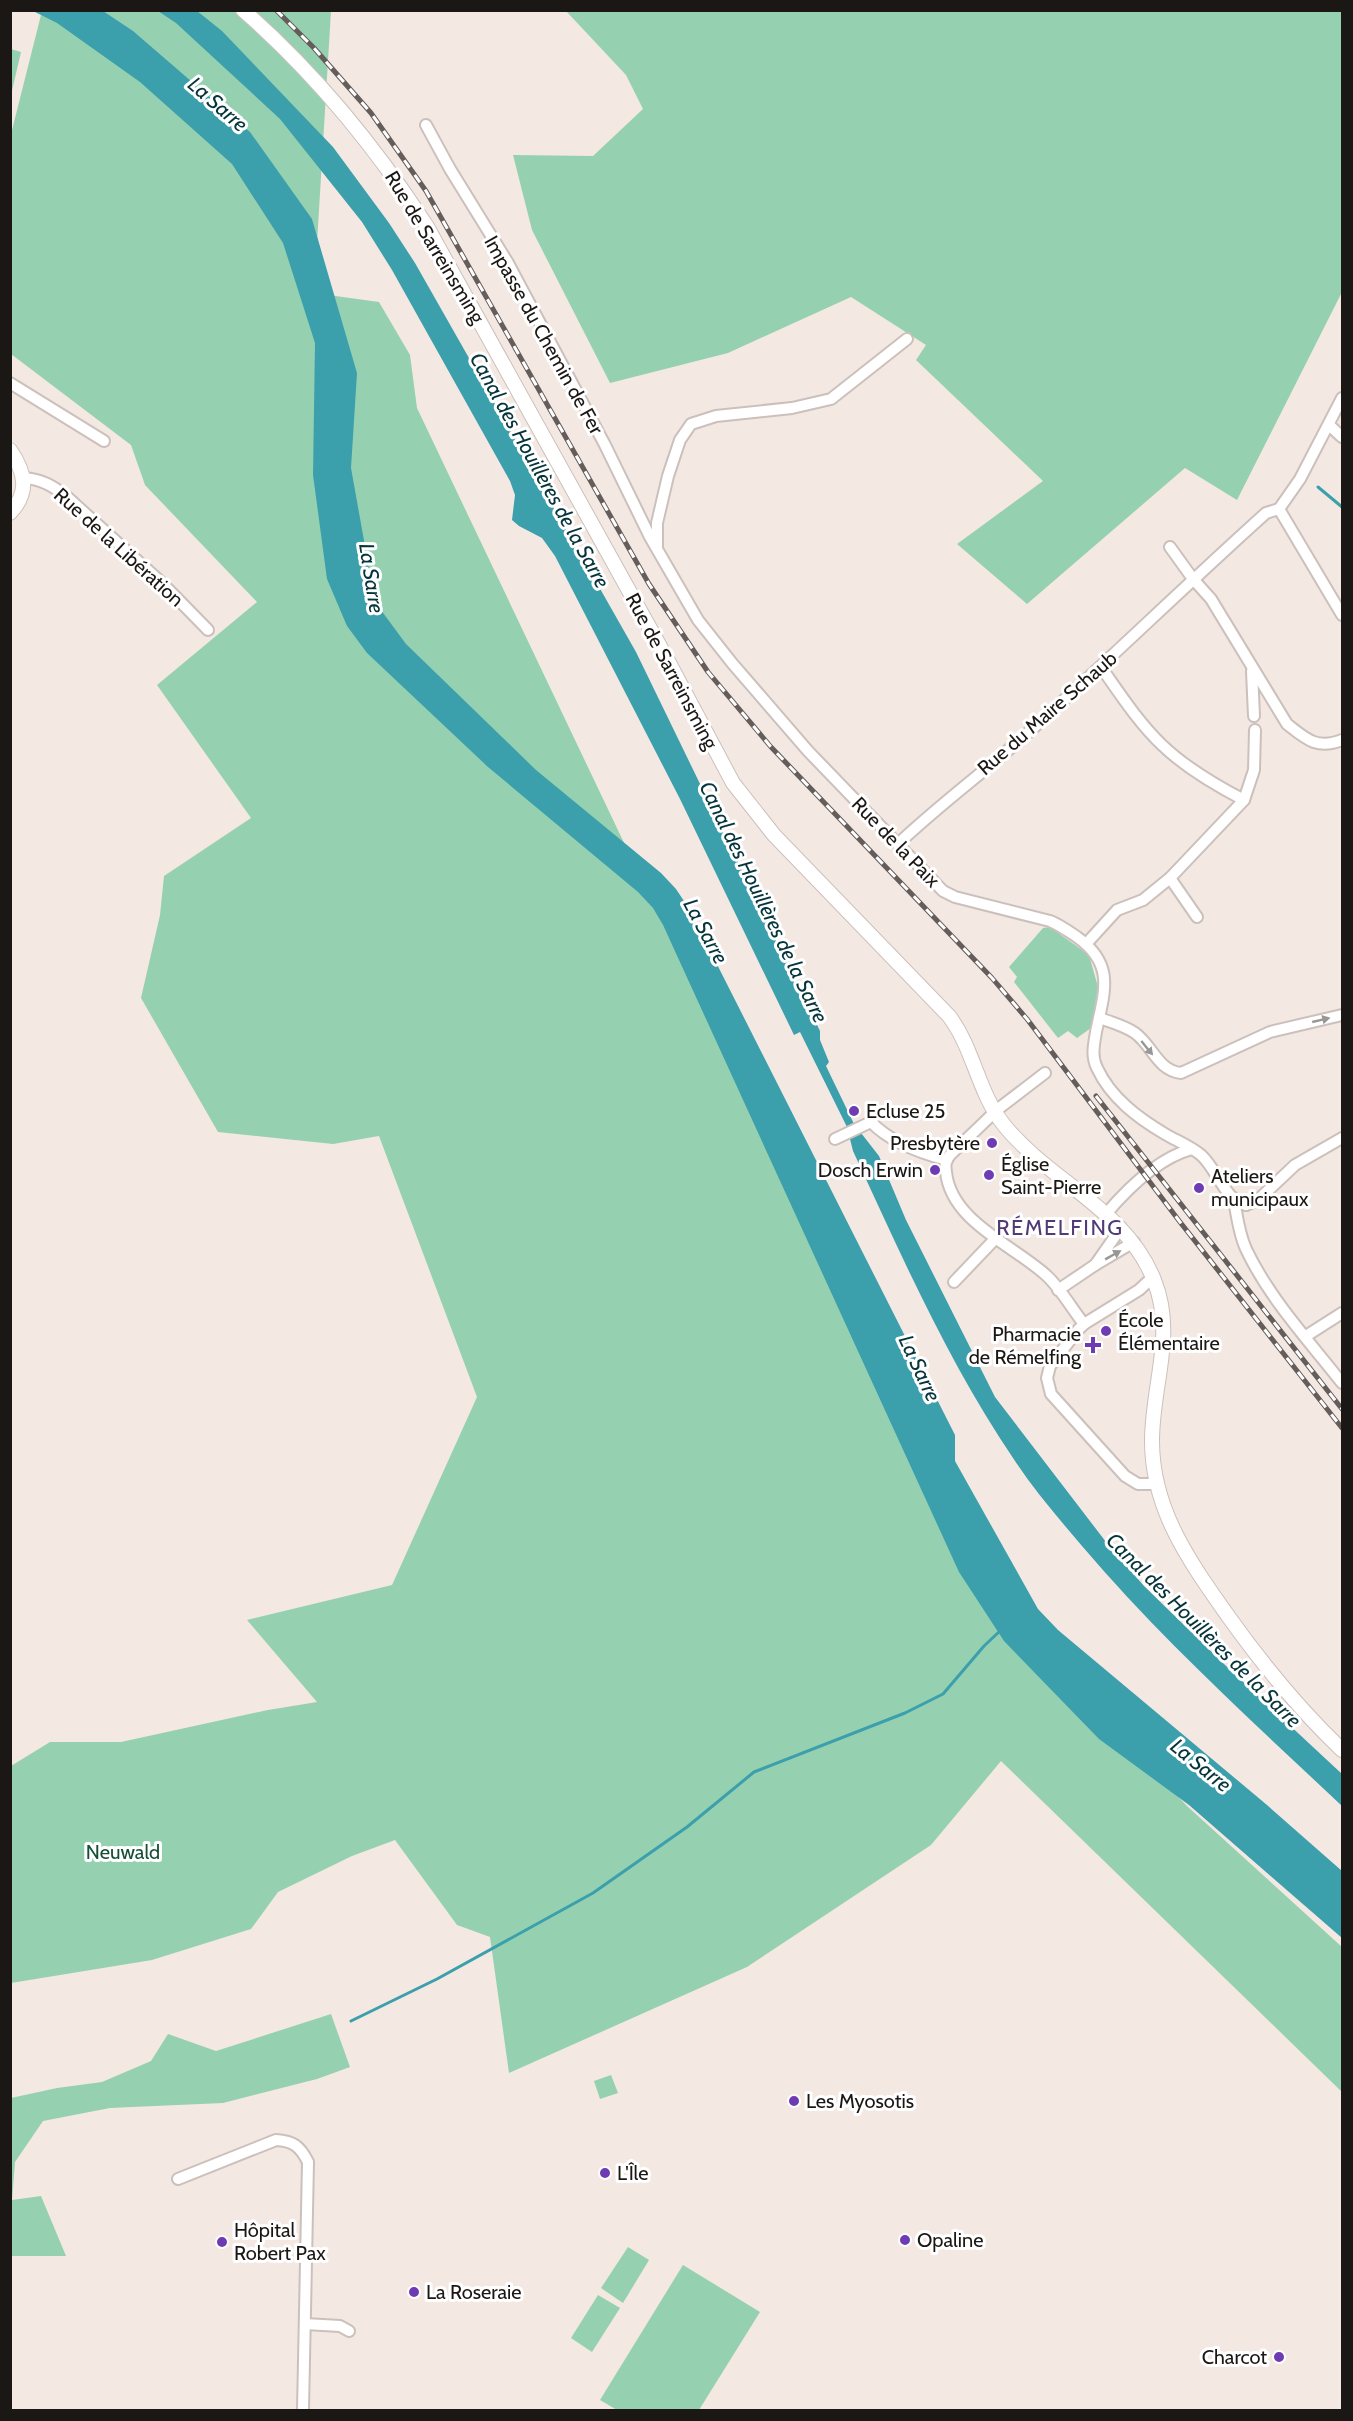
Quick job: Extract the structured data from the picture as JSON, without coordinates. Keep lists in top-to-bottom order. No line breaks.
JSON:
{"streets":{"street":["Rue de Sarreinsming","Impasse du Chemin de Fer","Rue de la Libération","Rue du Maire Schaub","Rue de la Paix"]},"crossings":[["Impasse du Chemin de Fer","Rue de la Paix"],["Rue du Maire Schaub","Rue de la Paix"]],"districts":["RÉMELFING"],"water":["La Sarre","Canal des Houillères de la Sarre"],"parks":["Neuwald"],"places":{"other":["Ecluse 25","Presbytère","Dosch Erwin","Église Saint-Pierre","Ateliers municipaux","École Élémentaire","Les Myosotis","L'Île","Opaline","Hôpital Robert Pax","La Roseraie","Charcot"],"health":["Pharmacie de Rémelfing"]}}
